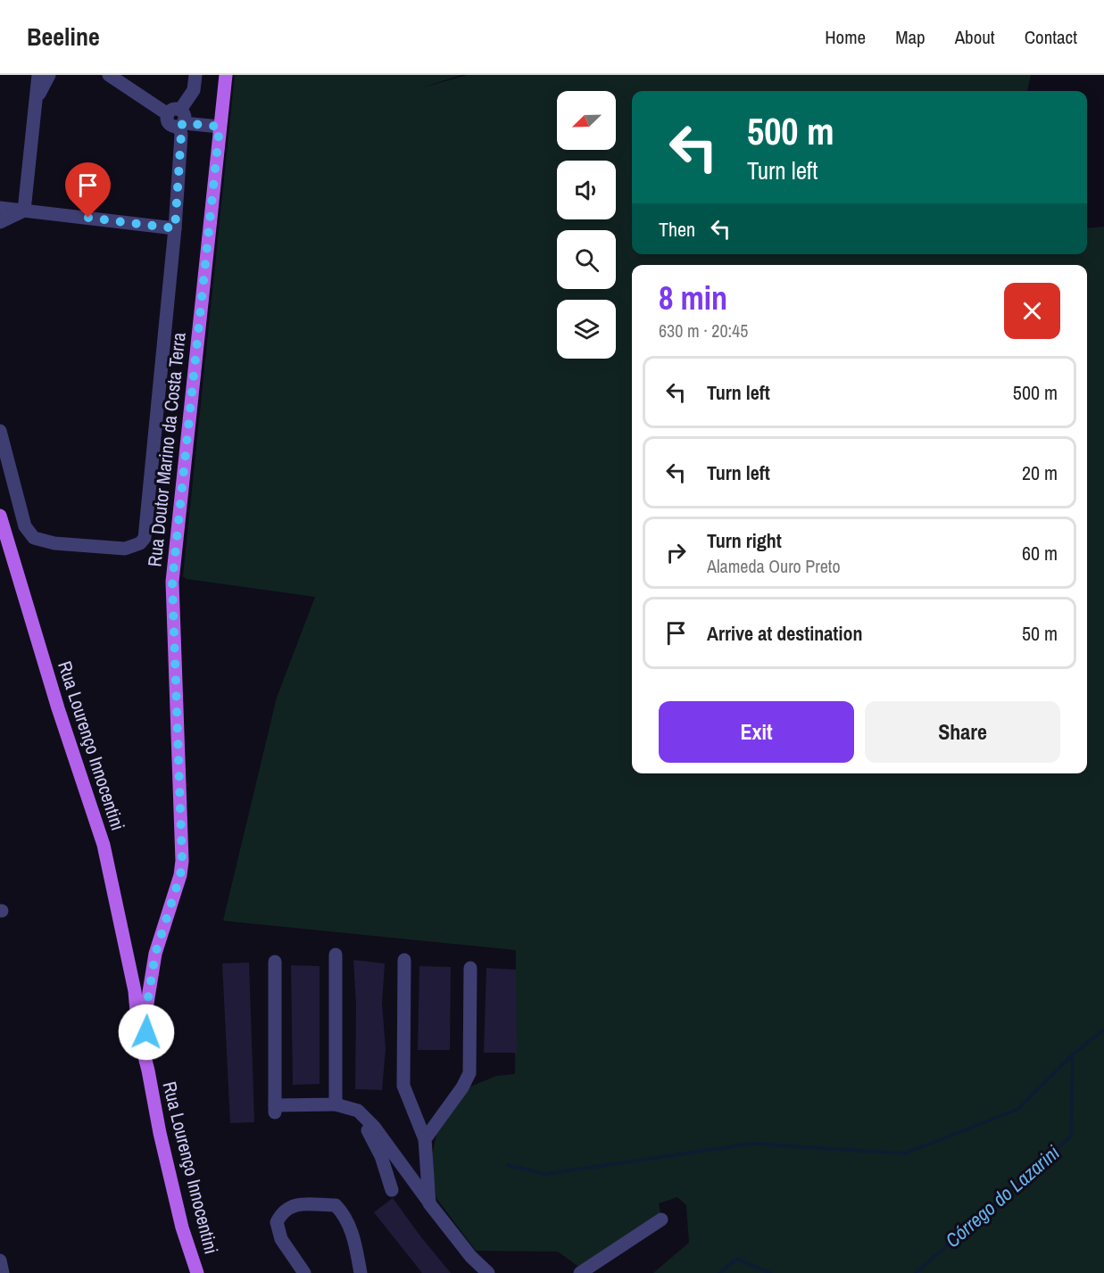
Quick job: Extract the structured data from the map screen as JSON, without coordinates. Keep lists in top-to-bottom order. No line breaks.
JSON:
{"streets":{"main road":["Rua Doutor Marino da Costa Terra","Rua Lourenço Innocentini"]},"crossings":[["Rua Doutor Marino da Costa Terra","Rua Lourenço Innocentini"]],"water":["Córrego do Lazarini"],"north":"bottom left","page":{"header":"Beeline","nav":["Home","Map","About","Contact"],"turn":["500 m","Turn left"],"then":"Then","heading":["8 min","630 m · 20:45"],"list":[{"name":"Turn left","value":"500 m"},{"name":"Turn left","value":"20 m"},{"name":"Turn right","note":"Alameda Ouro Preto","value":"60 m"},{"name":"Arrive at destination","value":"50 m"}],"buttons":["Exit","Share"]}}
